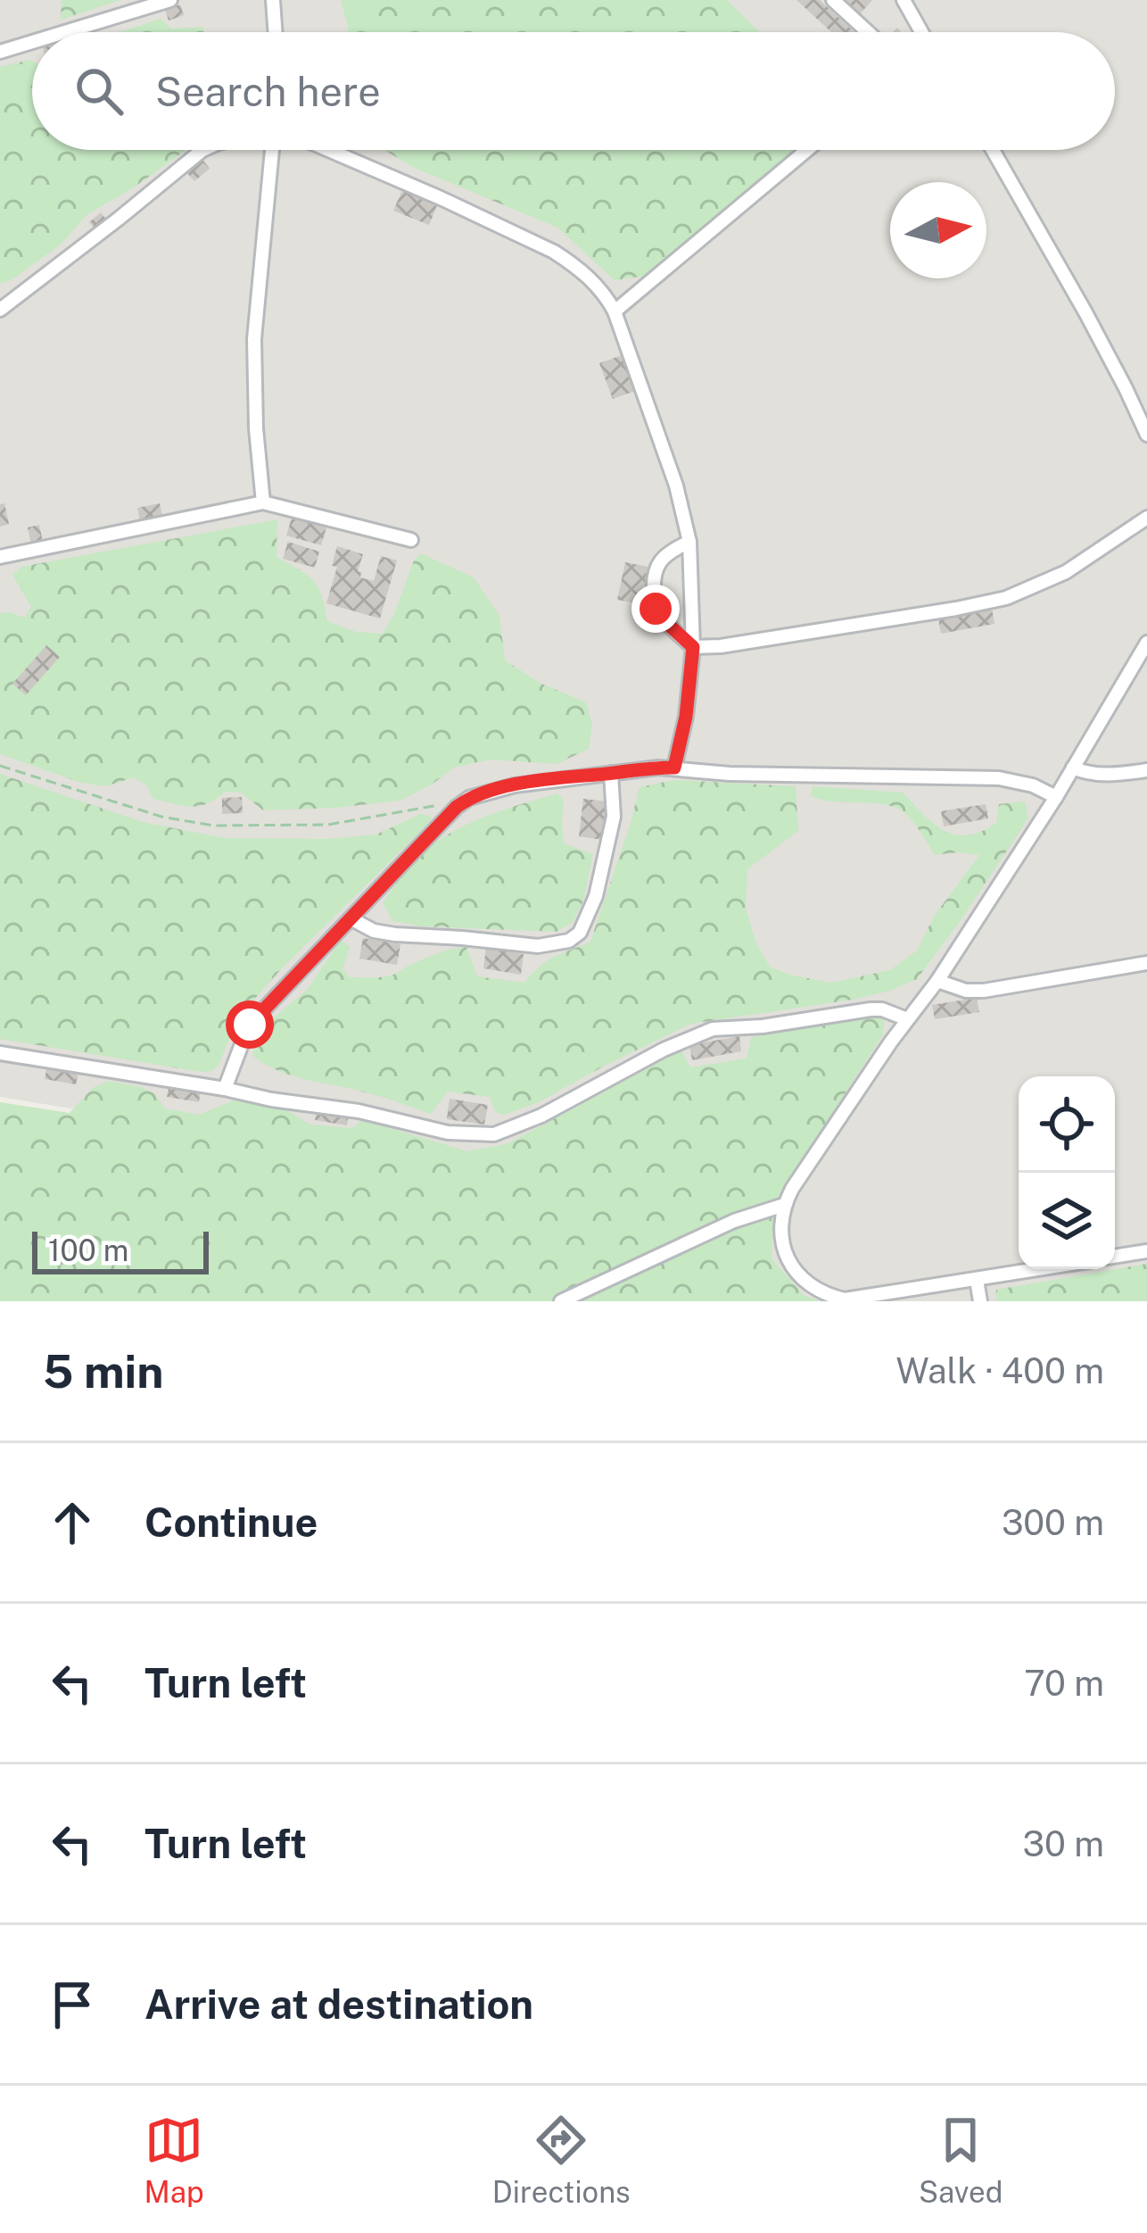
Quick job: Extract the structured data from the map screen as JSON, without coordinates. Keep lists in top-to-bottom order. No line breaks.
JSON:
{"scale_bar":"100 m","north":"right","page":{"search":"Search here","scale":"100 m","heading":["5 min","Walk · 400 m"],"list":[["Continue","300 m"],["Turn left","70 m"],["Turn left","30 m"],"Arrive at destination"],"nav":["Map","Directions","Saved"]}}
